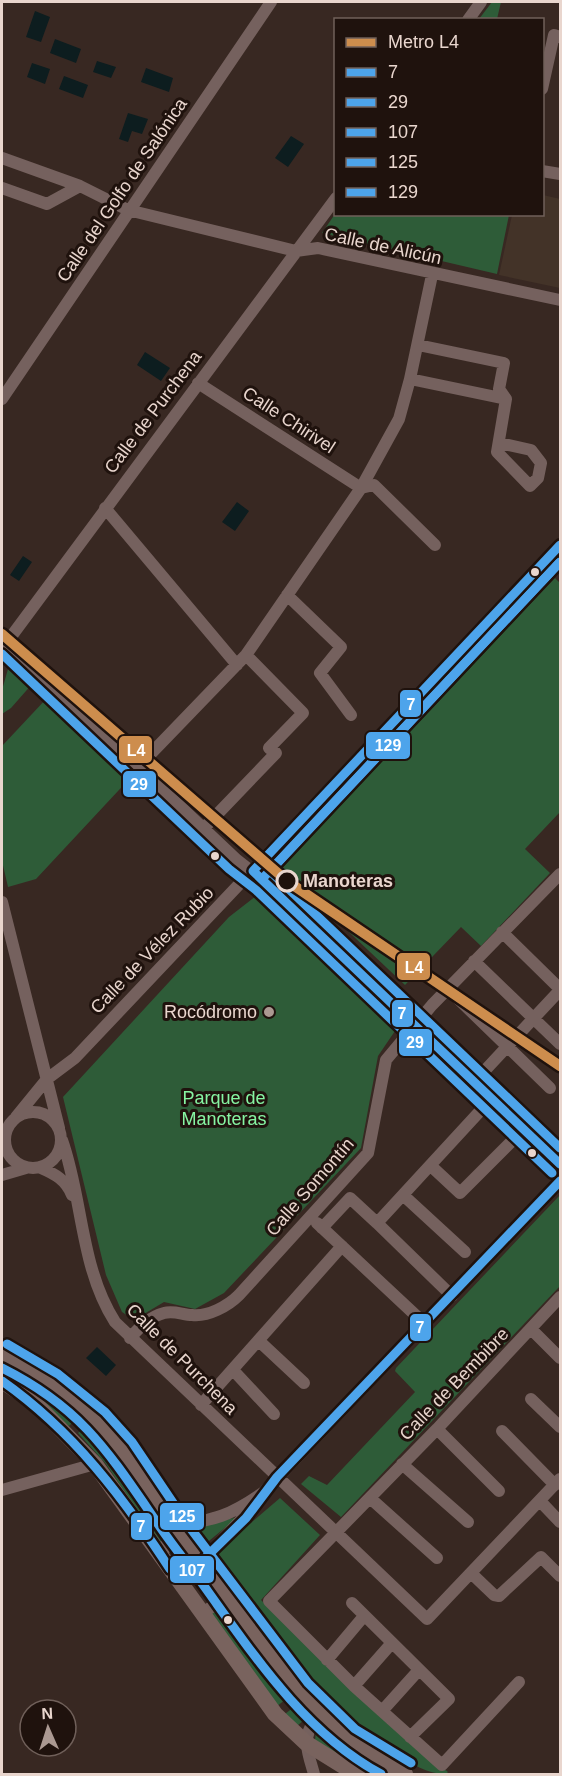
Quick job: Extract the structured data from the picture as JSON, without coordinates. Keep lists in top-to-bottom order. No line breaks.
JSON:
{"streets":{"street":["Calle del Golfo de Salónica","Calle de Alicún","Calle de Purchena","Calle Chirivel","Calle de Vélez Rubio","Calle Somontín","Calle de Bembibre"]},"crossings":[["Calle del Golfo de Salónica","Calle de Alicún"],["Calle de Alicún","Calle de Purchena"],["Calle de Purchena","Calle Chirivel"],["Calle de Purchena","Calle de Vélez Rubio"],["Calle de Purchena","Calle Somontín"],["Calle de Purchena","Calle de Bembibre"]],"parks":["Parque de Manoteras"],"places":["Manoteras","Rocódromo"],"lines":["transit line 7","transit line 29","transit line 129","metro line L4","transit line 125","transit line 107"],"legend":["Metro L4","7","29","107","125","129"],"north":"top"}
